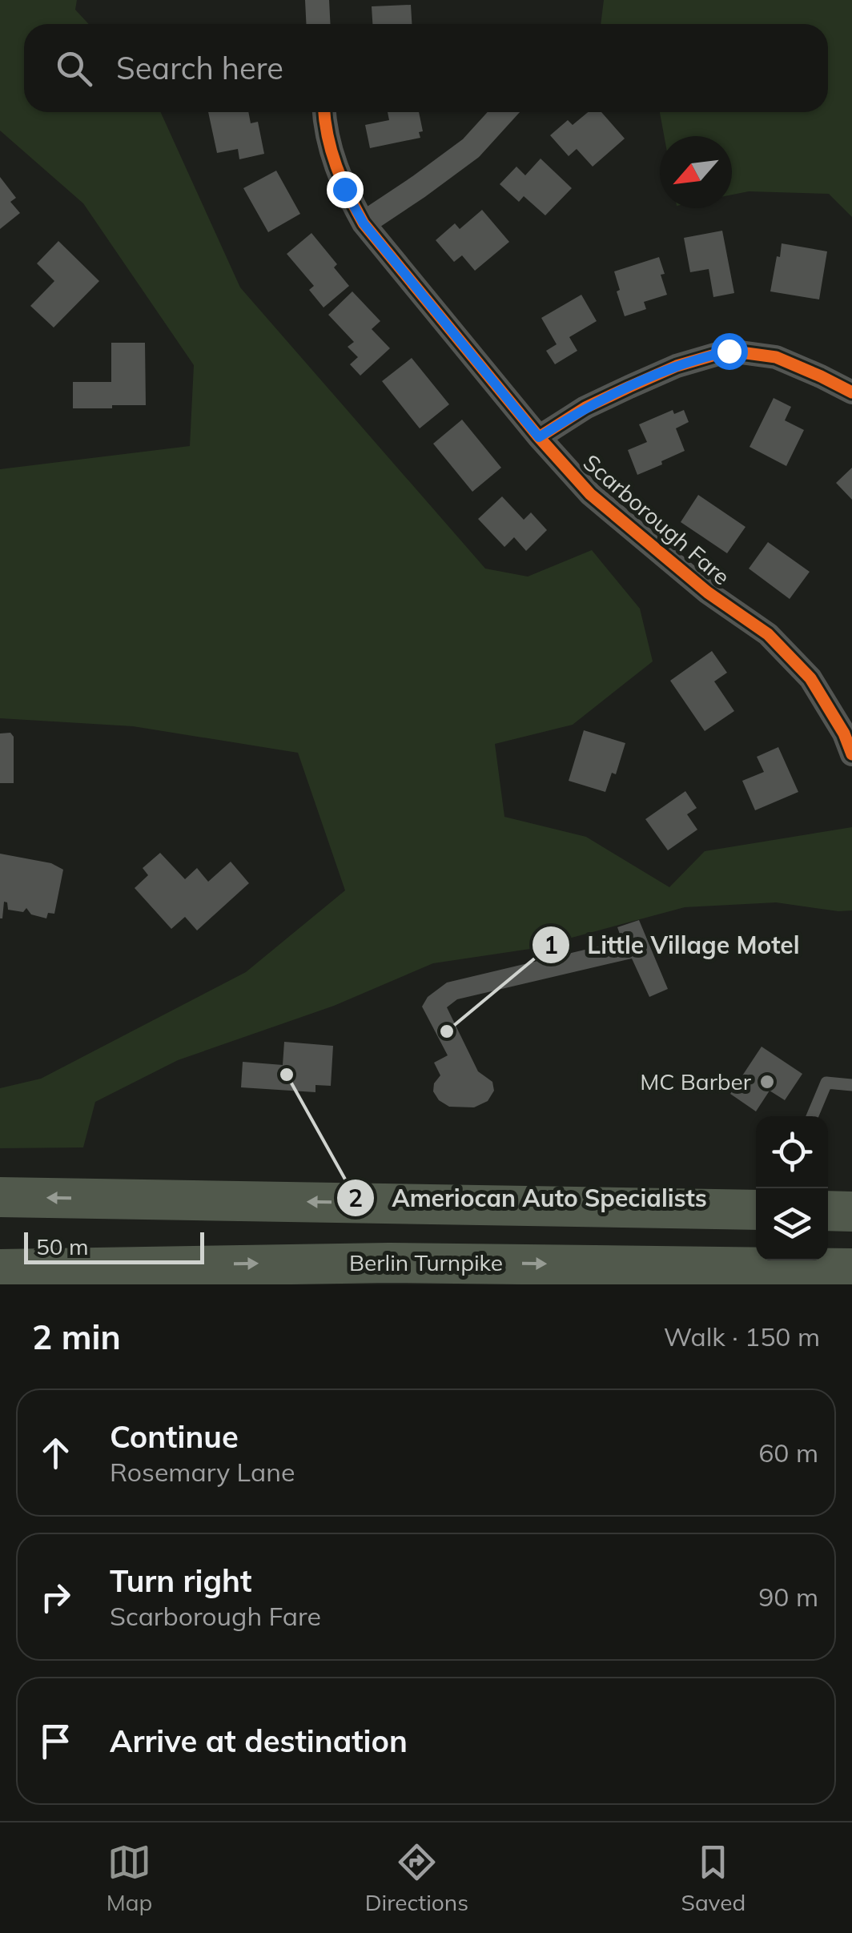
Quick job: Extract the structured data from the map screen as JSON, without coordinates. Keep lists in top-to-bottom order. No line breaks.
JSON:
{"streets":{"highway":["Berlin Turnpike"],"street":["Scarborough Fare"]},"places":["Little Village Motel","Ameriocan Auto Specialists","MC Barber"],"scale_bar":"50 m","north":"bottom left","page":{"search":"Search here","scale":"50 m","heading":["2 min","Walk · 150 m"],"list":[["Continue","Rosemary Lane","60 m"],["Turn right","Scarborough Fare","90 m"],"Arrive at destination"],"nav":["Map","Directions","Saved"]}}
